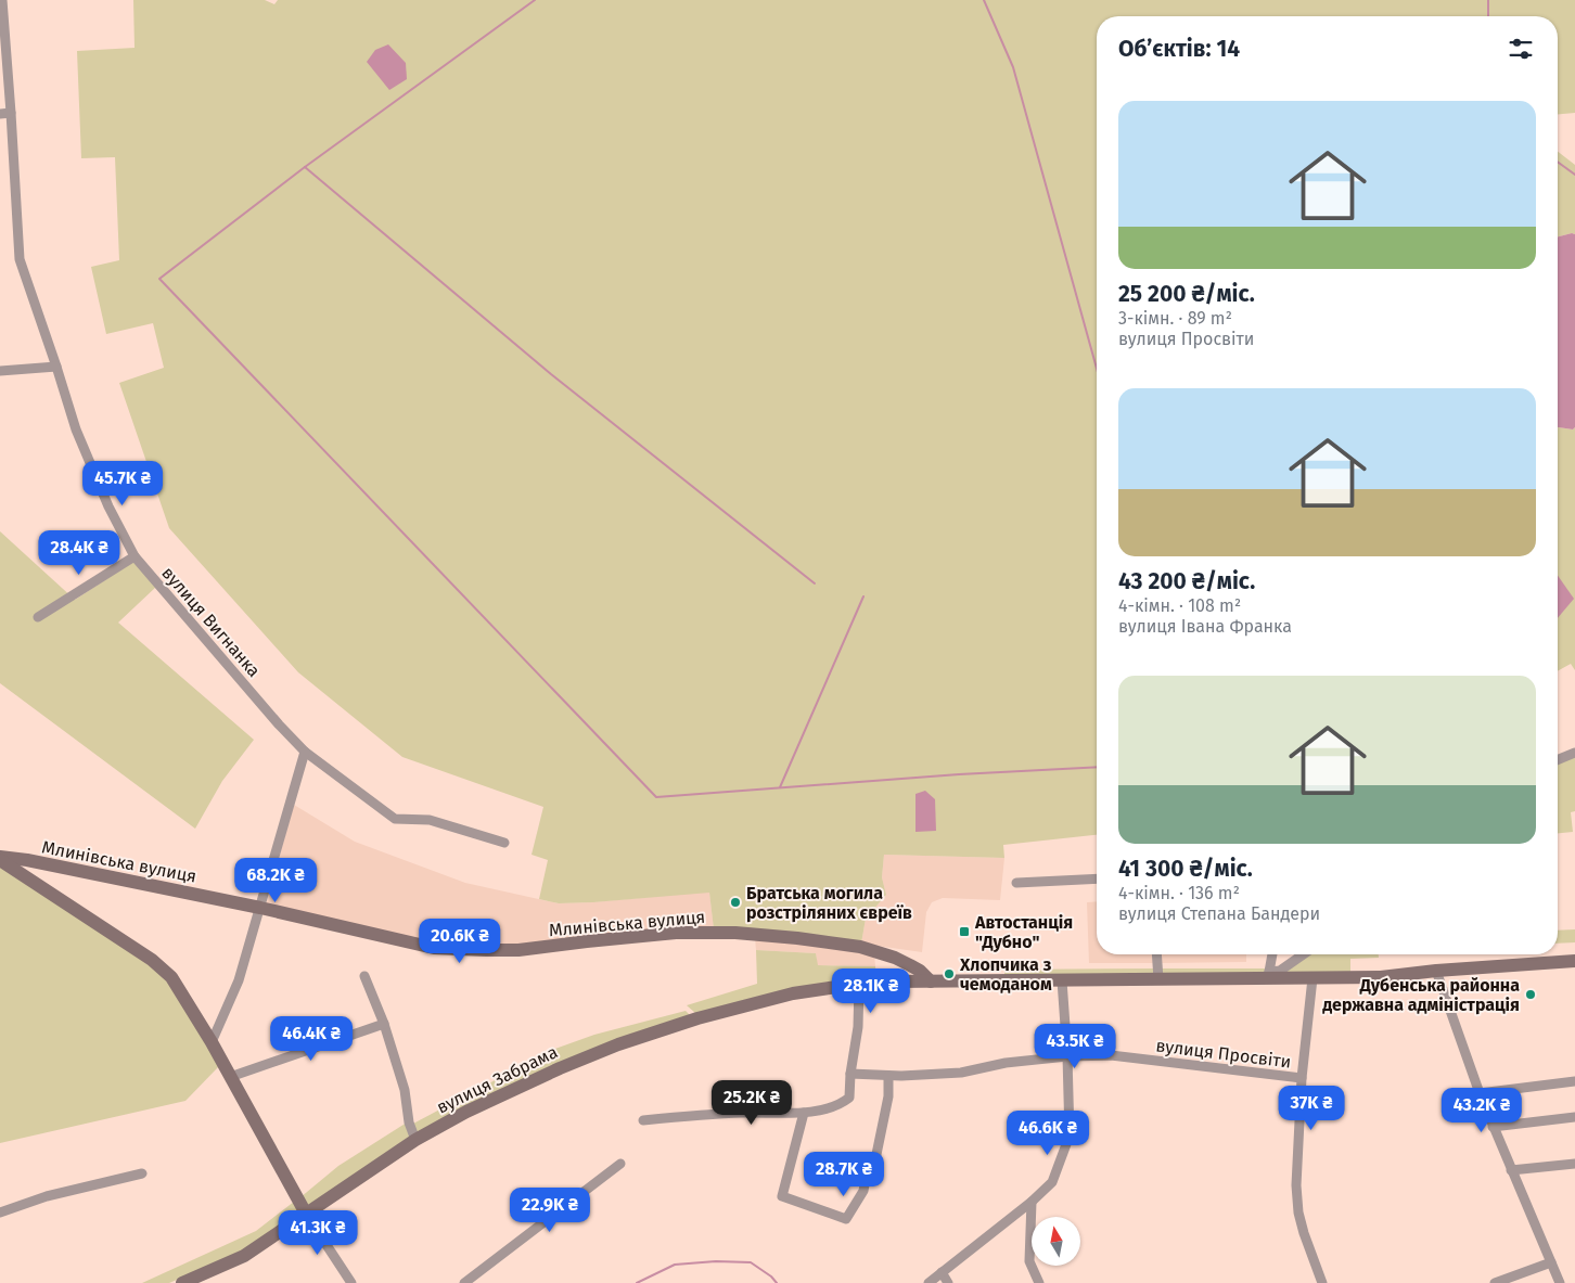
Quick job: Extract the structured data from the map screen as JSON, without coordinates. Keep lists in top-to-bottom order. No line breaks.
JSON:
{"streets":{"main road":["Млинівська вулиця","вулиця Забрама"],"street":["вулиця Вигнанка","вулиця Просвіти"]},"crossings":[["Млинівська вулиця","вулиця Забрама"]],"places":{"other":["Братська могила розстріляних євреїв","Хлопчика з чемоданом","Дубенська районна державна адміністрація"],"transit":["Автостанція \"Дубно\""]},"north":"top","page":{"heading":"Об’єктів: 14","list":[{"name":"25 200 ₴/міс.","note":"3-кімн. · 89 m² · вулиця Просвіти"},{"name":"43 200 ₴/міс.","note":"4-кімн. · 108 m² · вулиця Івана Франка"},{"name":"41 300 ₴/міс.","note":"4-кімн. · 136 m² · вулиця Степана Бандери"}],"price":["45.7K ₴","28.4K ₴","68.2K ₴","20.6K ₴","28.1K ₴","46.4K ₴","43.5K ₴","25.2K ₴","37K ₴","43.2K ₴","46.6K ₴","28.7K ₴","22.9K ₴","41.3K ₴"]}}
